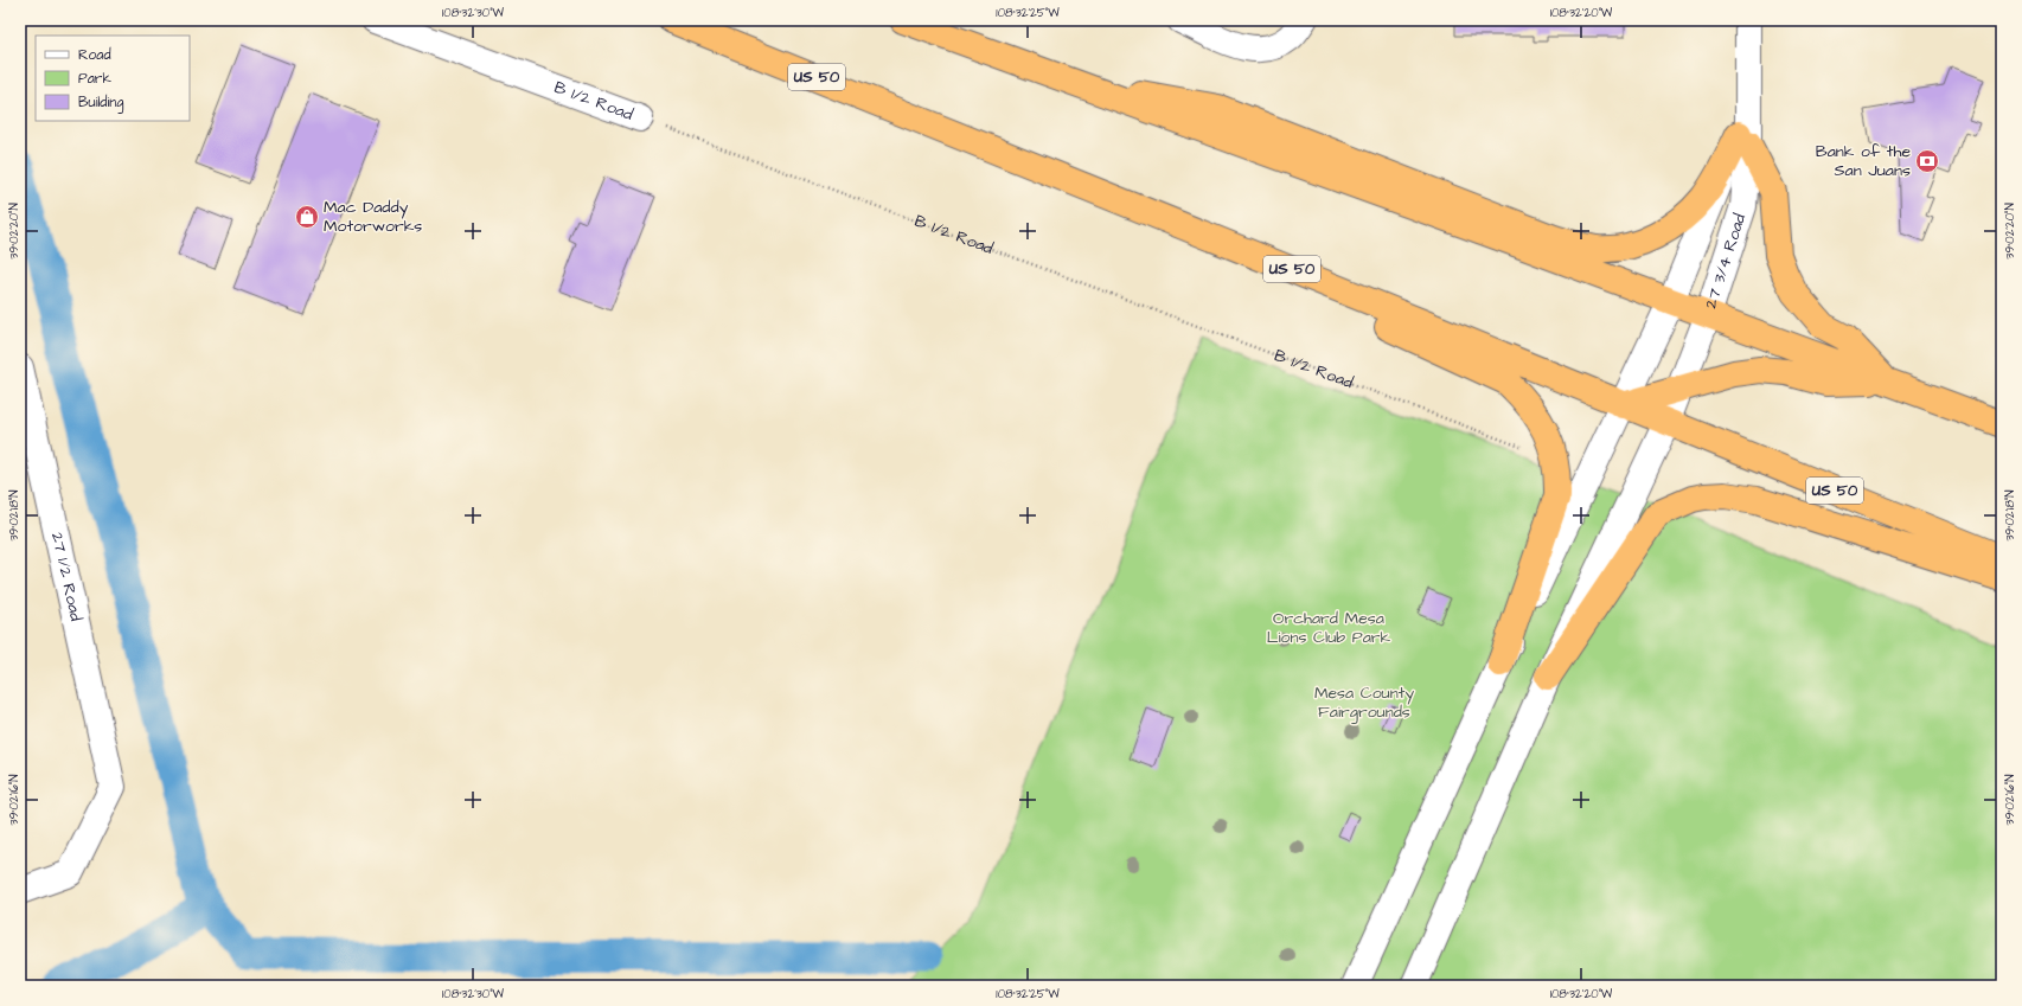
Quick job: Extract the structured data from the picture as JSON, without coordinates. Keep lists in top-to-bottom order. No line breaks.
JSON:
{"streets":{"highway":["US 50"],"street":["B 1/2 Road","27 3/4 Road","27 1/2 Road"]},"crossings":[["US 50","27 3/4 Road"]],"parks":["Orchard Mesa Lions Club Park","Mesa County Fairgrounds"],"places":{"bank":["Bank of the San Juans"],"shop":["Mac Daddy Motorworks"]},"legend":["Road","Park","Building"],"coordinates":["108°32'30\"W","108°32'25\"W","108°32'20\"W","39°02'20\"N","39°02'18\"N","39°02'16\"N"]}
